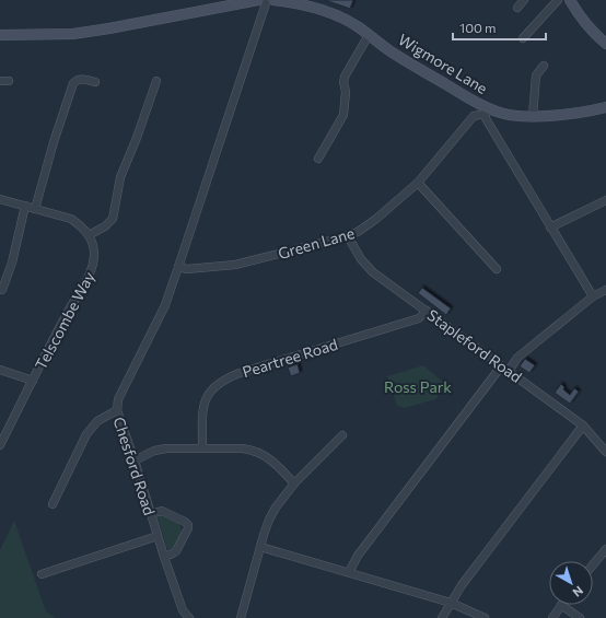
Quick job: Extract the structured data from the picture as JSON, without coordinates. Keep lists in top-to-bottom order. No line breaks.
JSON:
{"streets":{"street":["Wigmore Lane","Green Lane","Telscombe Way","Stapleford Road","Peartree Road","Chesford Road"]},"crossings":[["Wigmore Lane","Green Lane"],["Green Lane","Stapleford Road"],["Green Lane","Chesford Road"],["Stapleford Road","Peartree Road"]],"parks":["Ross Park"],"scale_bar":"100 m","north":"bottom right"}
